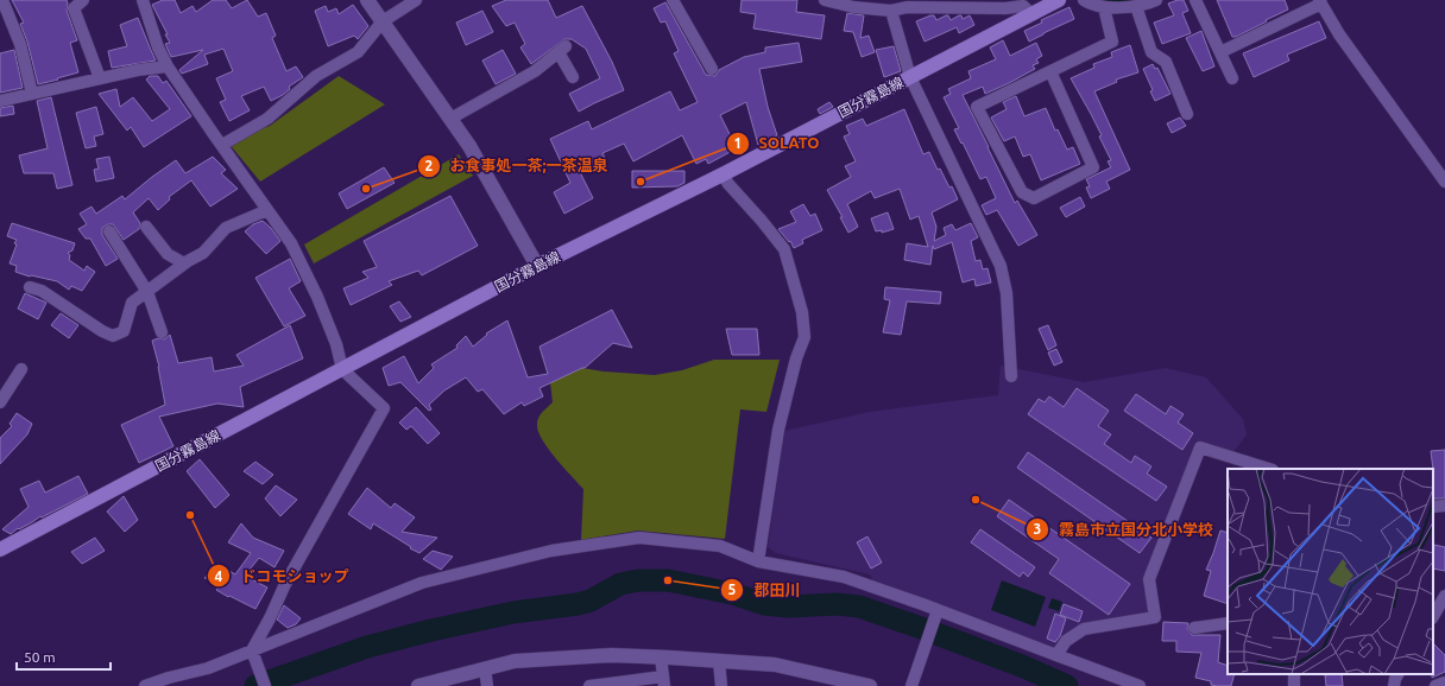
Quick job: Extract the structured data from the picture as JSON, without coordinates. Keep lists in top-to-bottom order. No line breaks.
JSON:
{"streets":{"main road":["国分霧島線"]},"places":["SOLATO","お食事処一茶;一茶温泉","霧島市立国分北小学校","ドコモショップ","郡田川"],"scale_bar":"50 m"}
